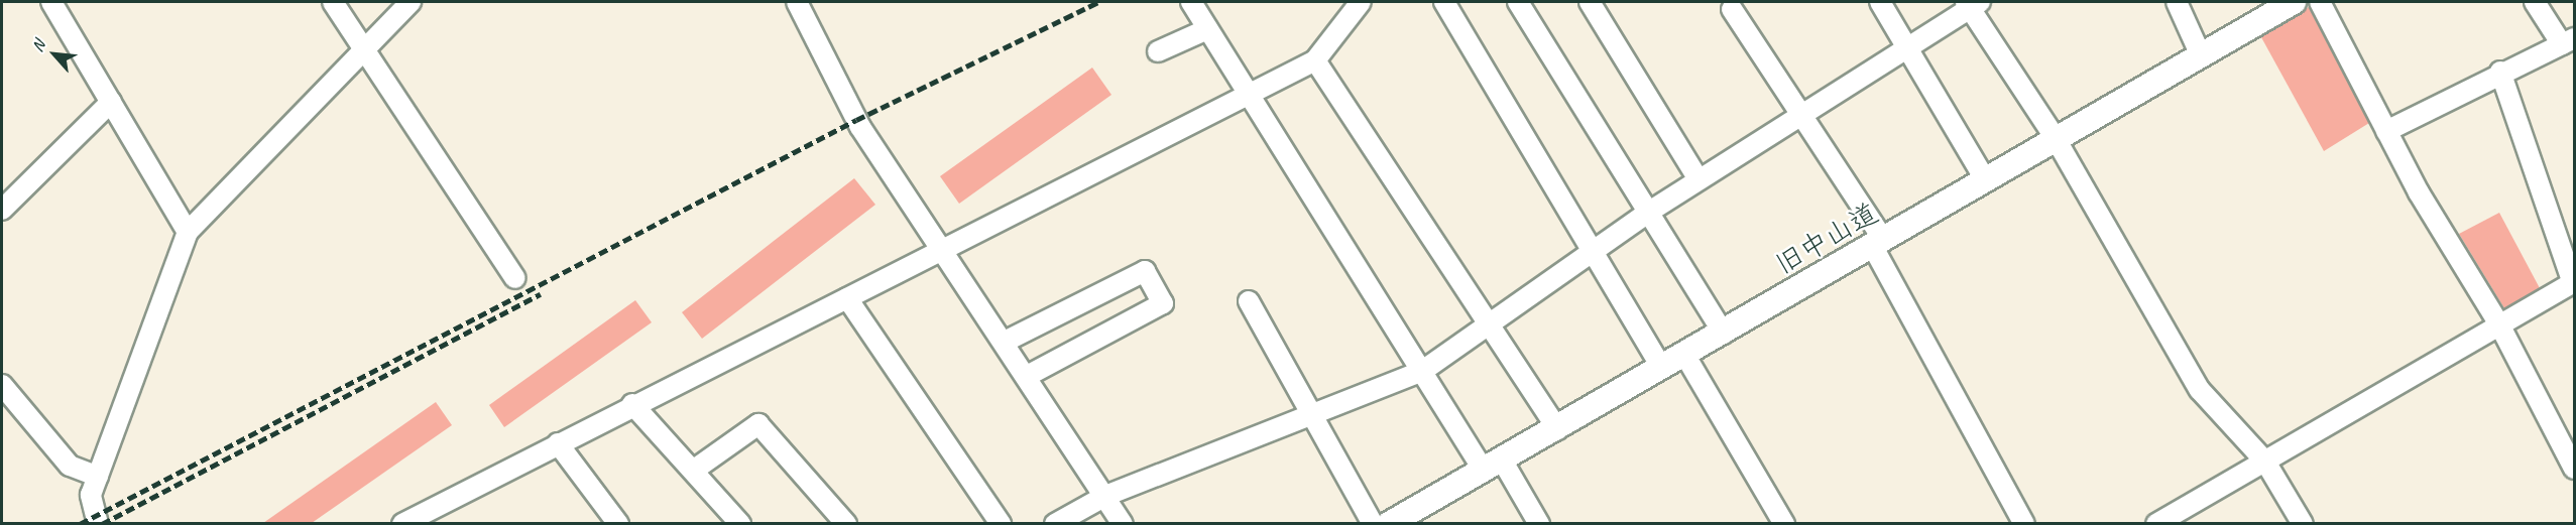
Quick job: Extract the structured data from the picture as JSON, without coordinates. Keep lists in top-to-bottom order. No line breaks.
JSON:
{"streets":{"main road":["旧中山道"]},"north":"top left"}
